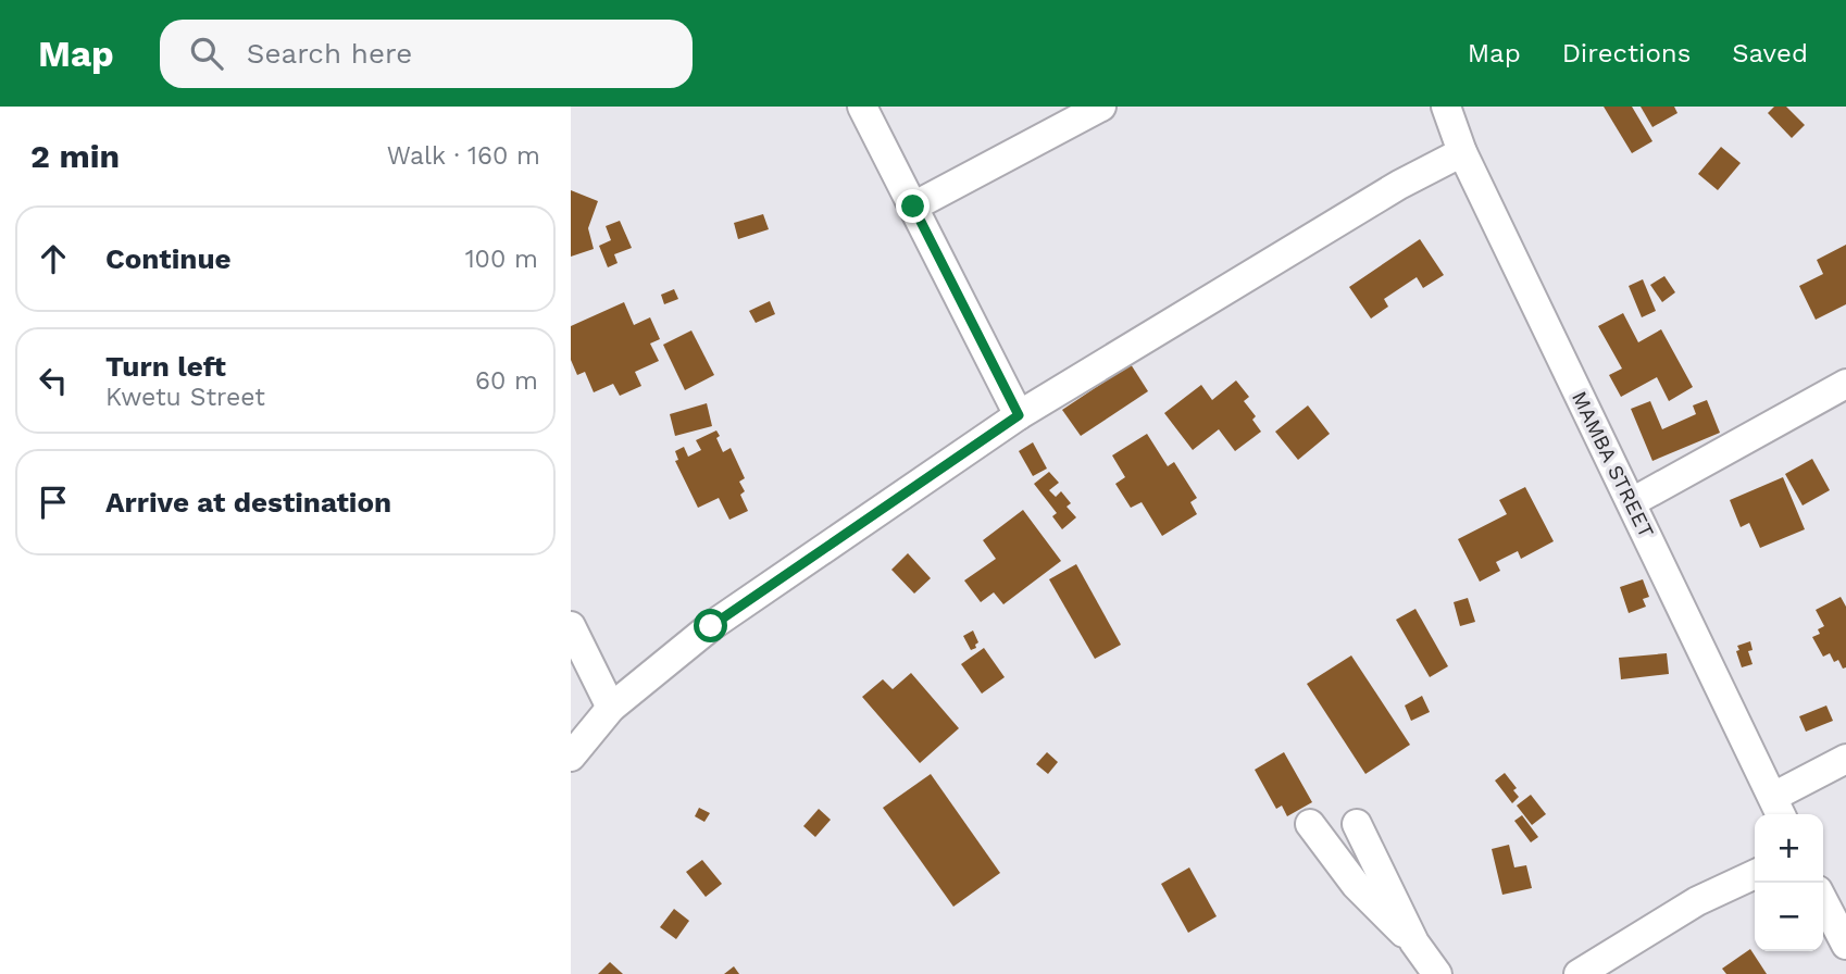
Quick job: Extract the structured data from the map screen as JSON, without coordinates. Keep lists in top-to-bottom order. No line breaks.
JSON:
{"streets":{"street":["MAMBA STREET"]},"page":{"header":"Map","search":"Search here","nav":["Map","Directions","Saved"],"heading":["2 min","Walk · 160 m"],"list":[["Continue","100 m"],["Turn left","Kwetu Street","60 m"],"Arrive at destination"],"map_buttons":["+","−"]}}
